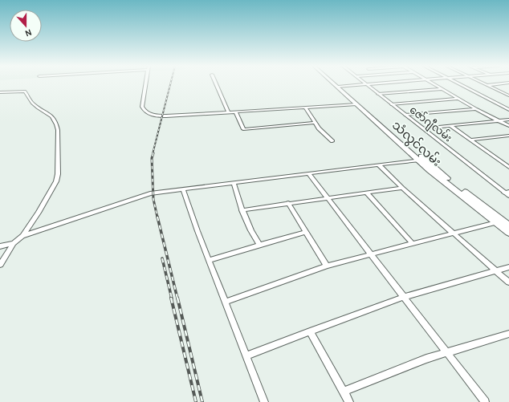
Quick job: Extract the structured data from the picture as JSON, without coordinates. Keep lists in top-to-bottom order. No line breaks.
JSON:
{"streets":{"main road":["သံလွင်လမ်း"],"street":["ဇော်ဂျီလမ်း"]},"north":"bottom"}
